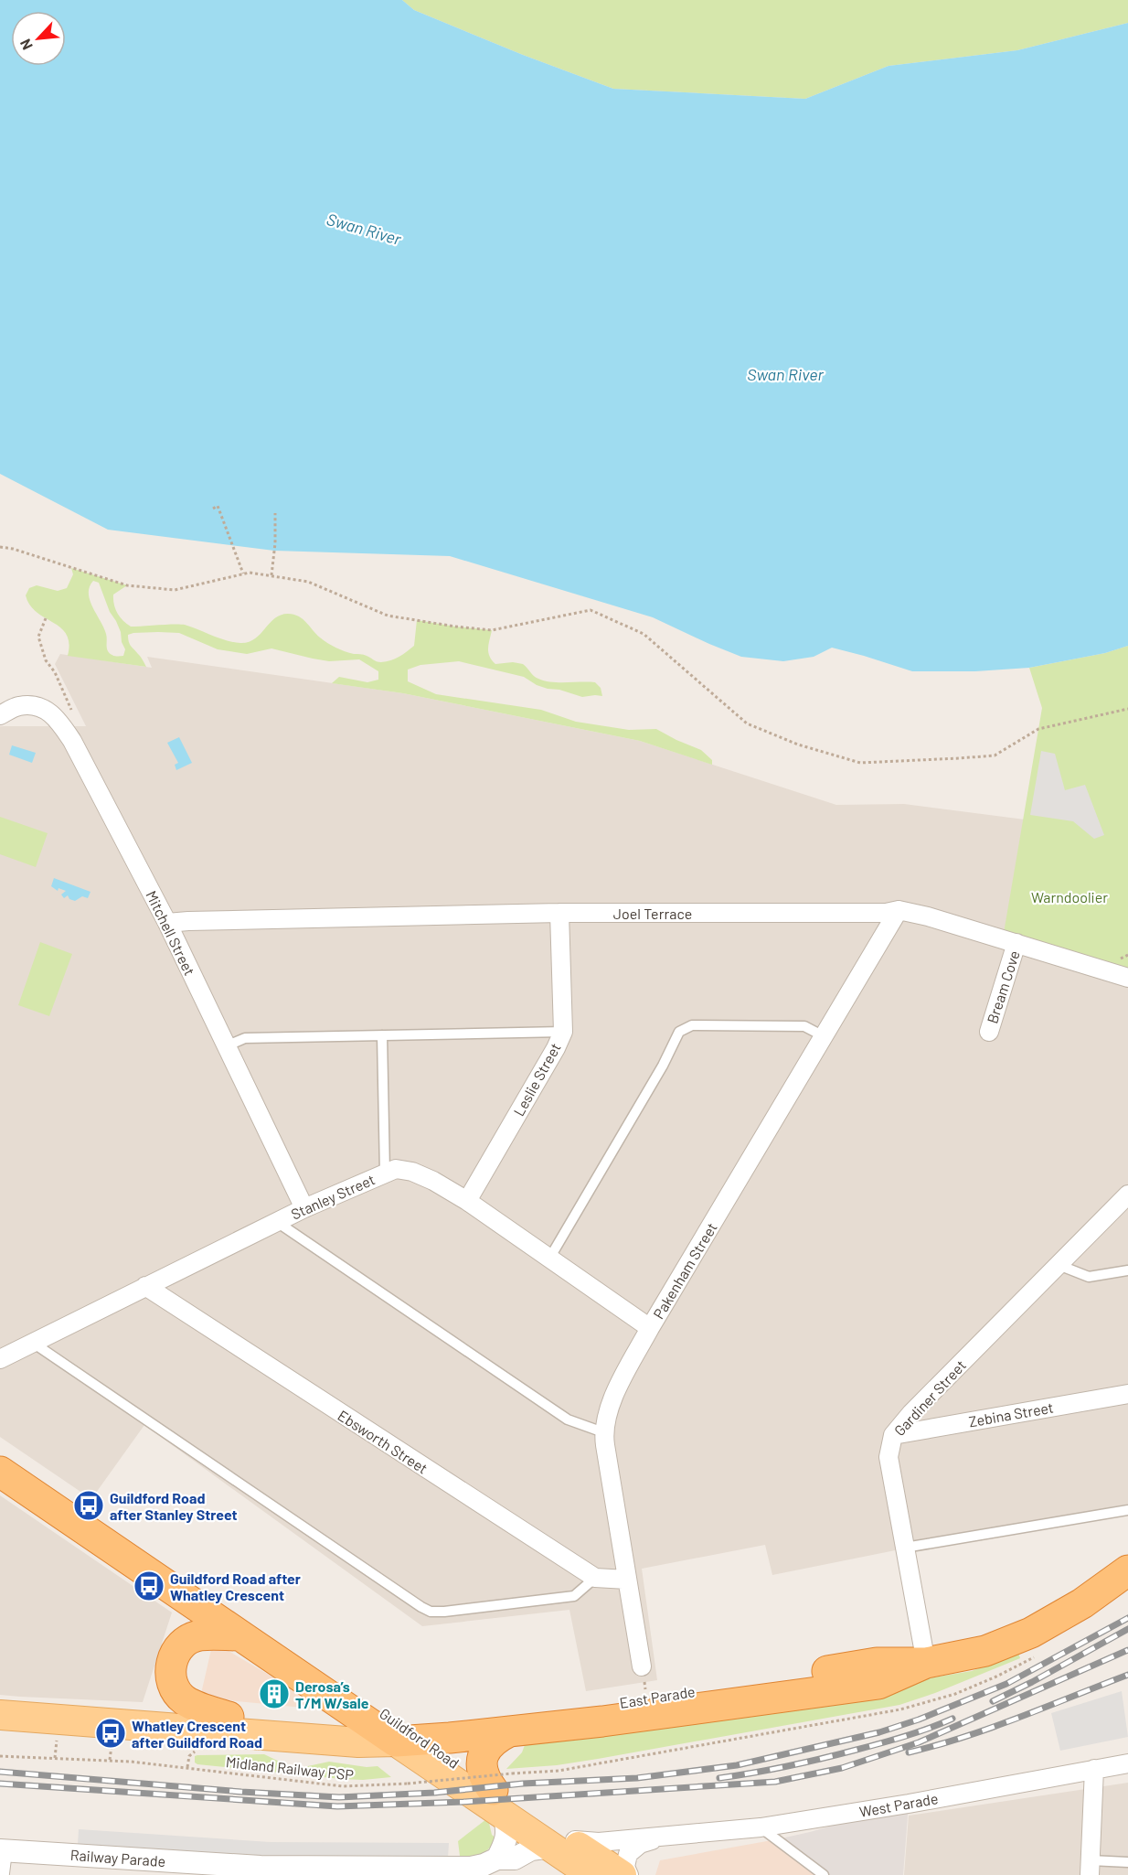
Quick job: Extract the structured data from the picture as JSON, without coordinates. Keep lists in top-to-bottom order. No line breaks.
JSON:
{"streets":{"highway":["East Parade","Guildford Road"],"street":["Joel Terrace","Mitchell Street","Bream Cove","Leslie Street","Stanley Street","Pakenham Street","Gardiner Street","Zebina Street","Ebsworth Street","West Parade","Railway Parade"],"path":["Midland Railway PSP"]},"crossings":[["Joel Terrace","Mitchell Street"],["Joel Terrace","Bream Cove"],["Joel Terrace","Leslie Street"],["Joel Terrace","Pakenham Street"],["Mitchell Street","Stanley Street"],["Leslie Street","Stanley Street"],["Stanley Street","Pakenham Street"],["Stanley Street","Ebsworth Street"],["Pakenham Street","Ebsworth Street"],["Gardiner Street","Zebina Street"],["Gardiner Street","East Parade"],["East Parade","Guildford Road"],["Guildford Road","Midland Railway PSP"],["Guildford Road","West Parade"],["Guildford Road","Railway Parade"],["West Parade","Railway Parade"]],"water":["Swan River"],"parks":["Warndoolier"],"places":{"bus stop":["Guildford Road after Stanley Street","Guildford Road after Whatley Crescent","Whatley Crescent after Guildford Road"],"building":["Derosa’s T/M W/sale"]},"north":"bottom left"}
